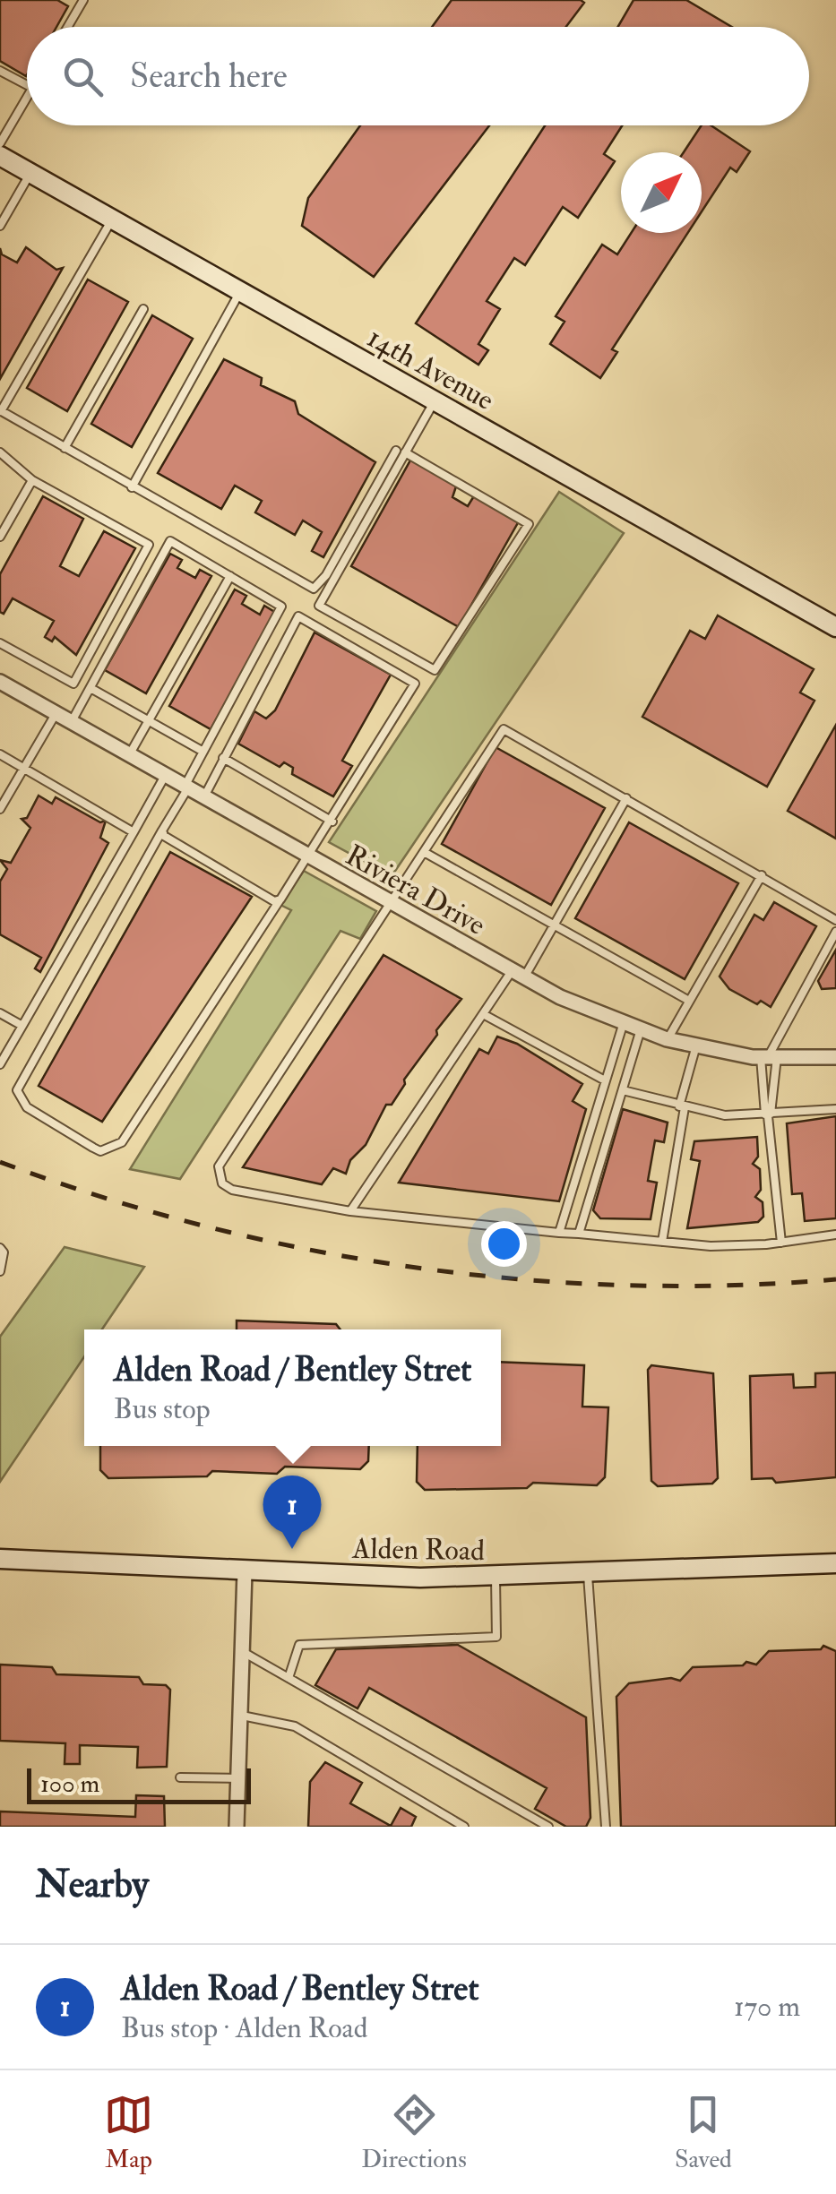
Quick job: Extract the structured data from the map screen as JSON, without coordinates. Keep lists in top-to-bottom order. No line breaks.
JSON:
{"streets":{"main road":["14th Avenue","Alden Road"],"street":["Riviera Drive"]},"scale_bar":"100 m","north":"top right","page":{"search":"Search here","popup":["Alden Road / Bentley Stret","Bus stop"],"pins":"1","scale":"100 m","heading":"Nearby","list":[{"mark":"1","name":"Alden Road / Bentley Stret","note":"Bus stop · Alden Road","value":"170 m"}],"nav":["Map","Directions","Saved"]}}
